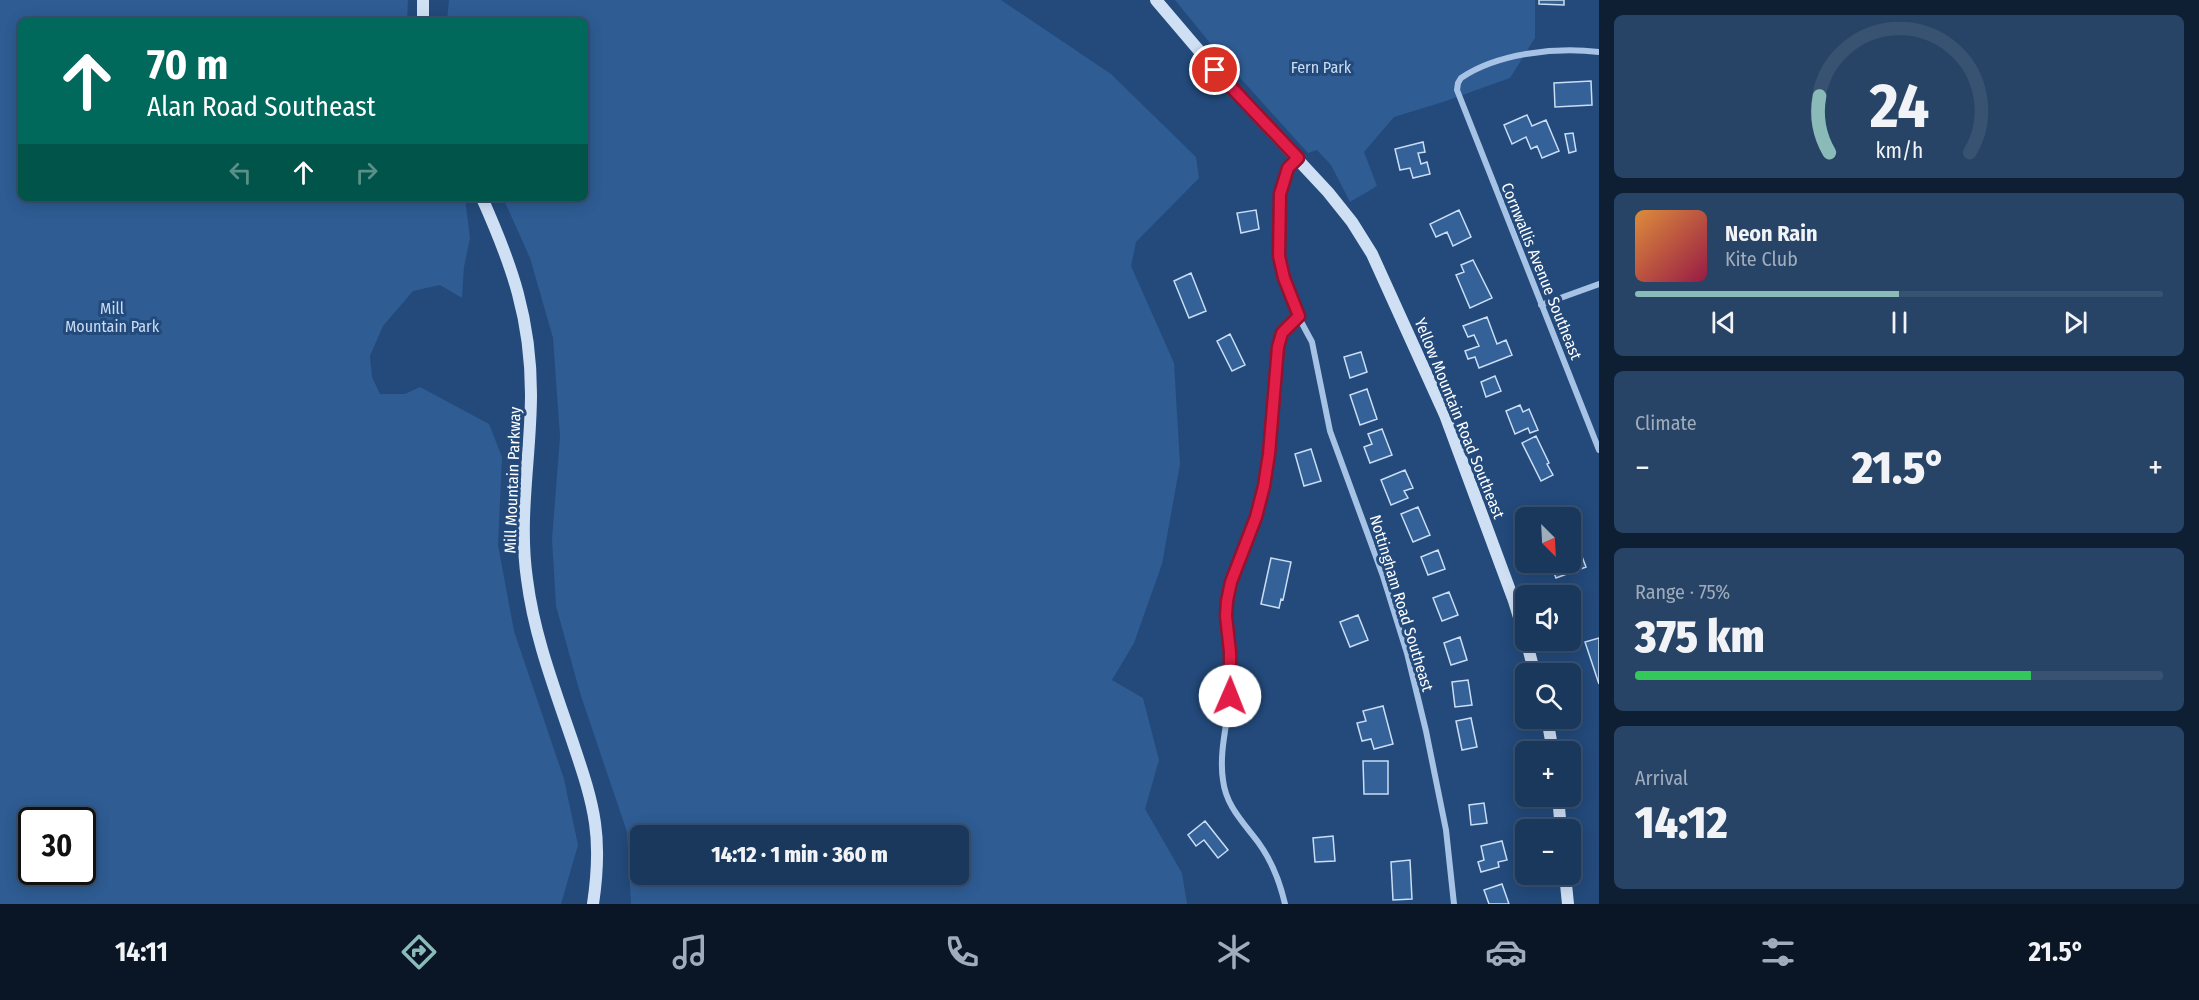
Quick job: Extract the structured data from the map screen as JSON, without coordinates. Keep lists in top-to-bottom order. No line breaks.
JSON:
{"streets":{"street":["Cornwallis Avenue Southeast","Yellow Mountain Road Southeast","Mill Mountain Parkway","Nottingham Road Southeast"]},"crossings":[["Yellow Mountain Road Southeast","Nottingham Road Southeast"]],"parks":["Fern Park","Mill Mountain Park"],"north":"bottom right","page":{"turn":["70 m","Alan Road Southeast"],"song":["Neon Rain","Kite Club"],"tile":["Climate",["Range · 75%","375 km"],["Arrival","14:12"]],"heat":["−","21.5°","+"],"map_buttons":["+","−"],"limit":"30","trip":"14:12 · 1 min · 360 m","tabs":["14:11","21.5°"],"gauge":["24","km/h"]}}
